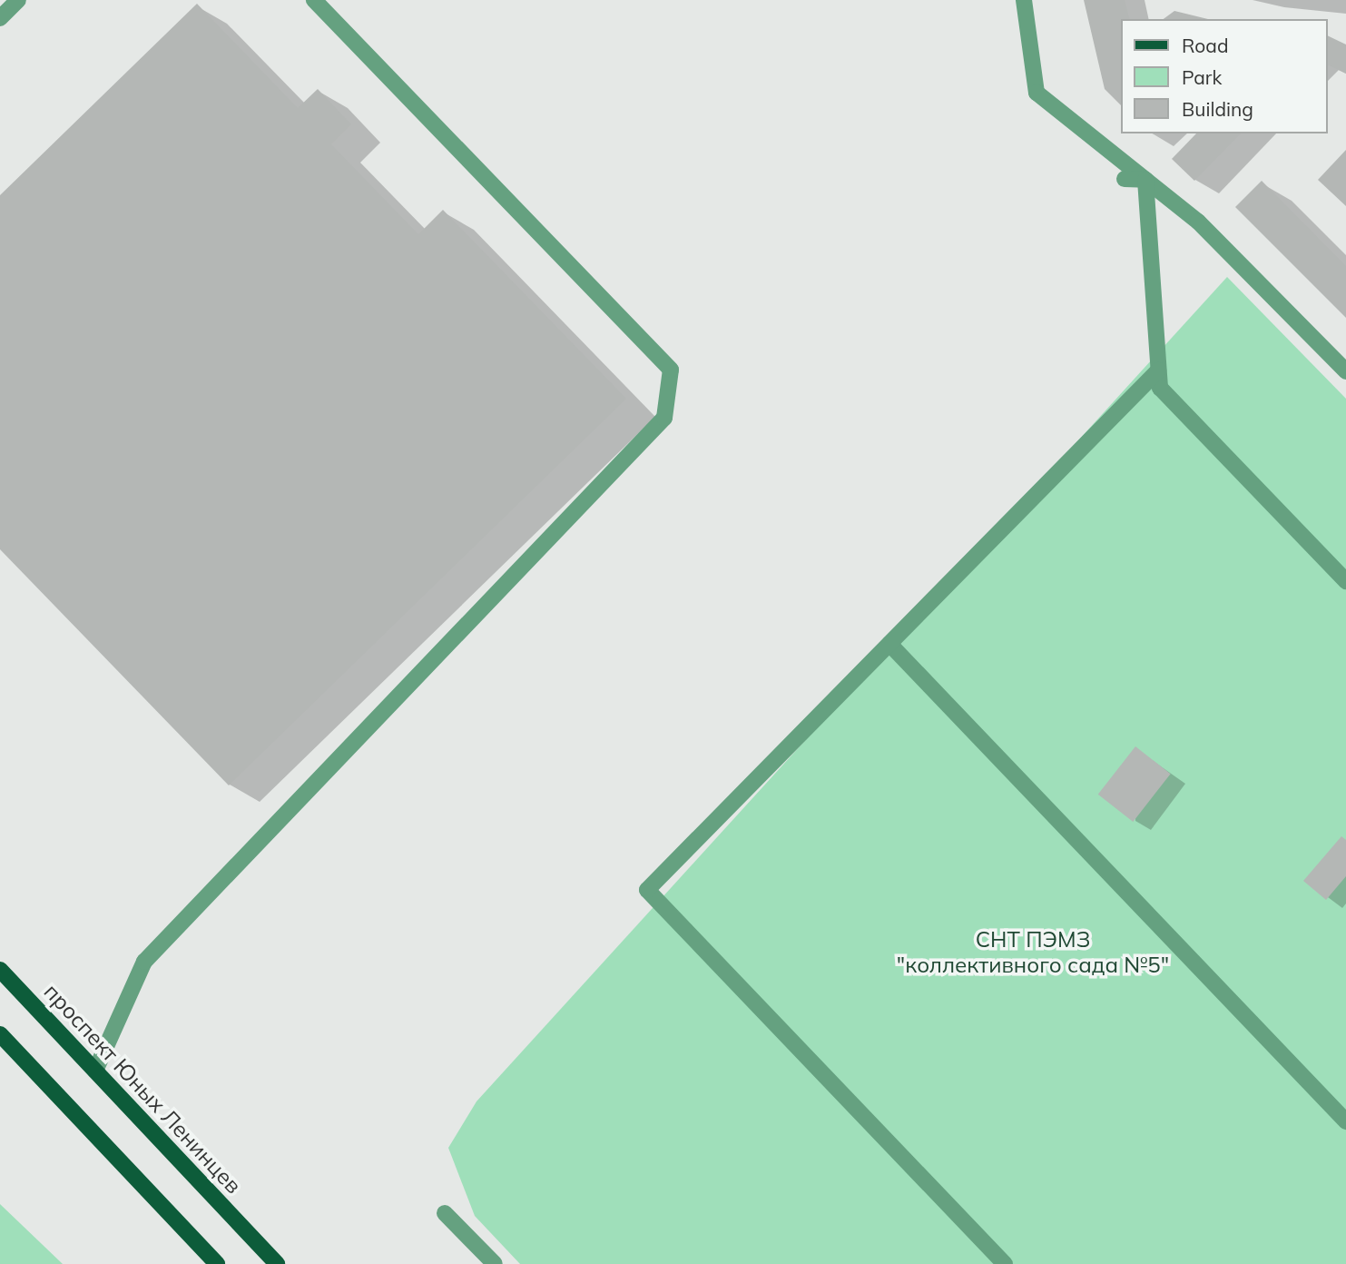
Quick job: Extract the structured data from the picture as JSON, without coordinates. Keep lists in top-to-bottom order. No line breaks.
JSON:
{"streets":{"main road":["проспект Юных Ленинцев"]},"parks":["СНТ ПЭМЗ \"коллективного сада №5\""],"legend":["Road","Park","Building"]}
